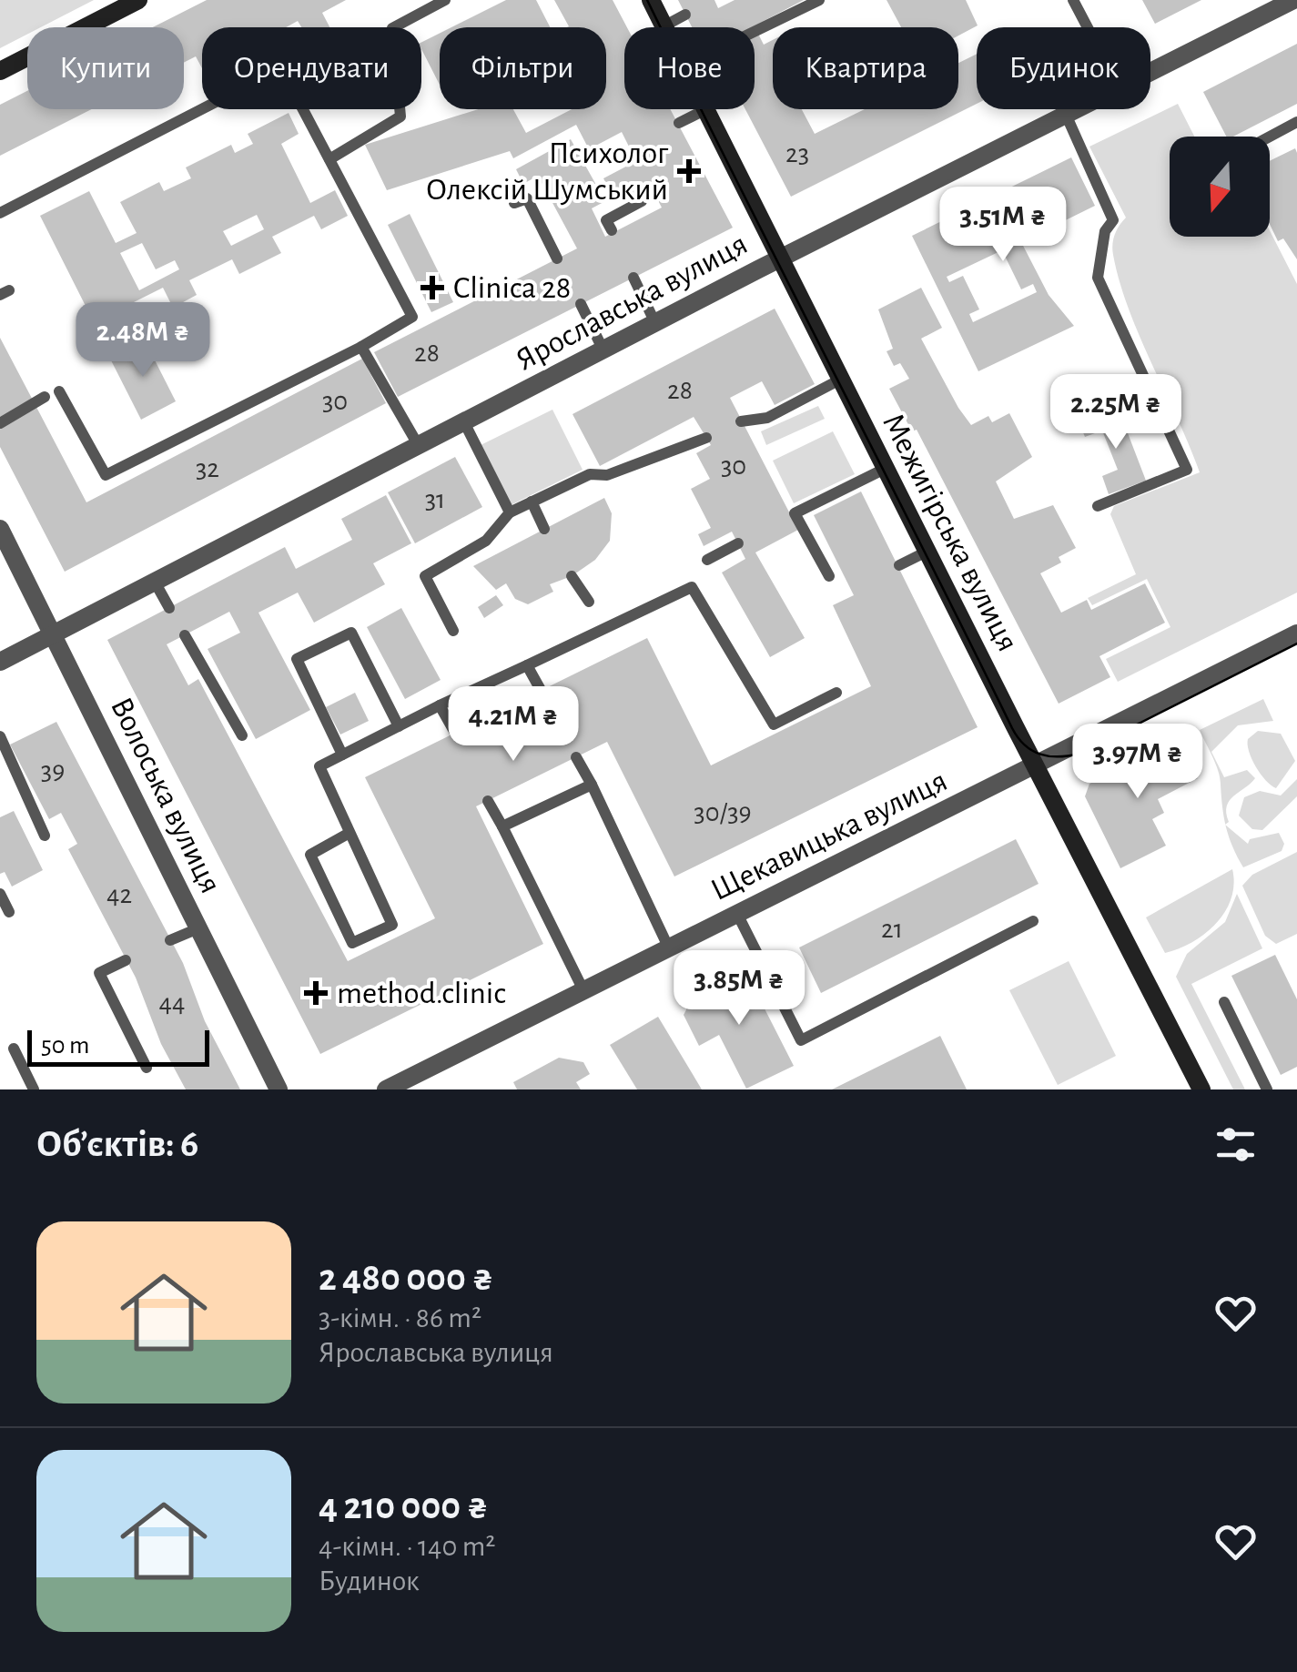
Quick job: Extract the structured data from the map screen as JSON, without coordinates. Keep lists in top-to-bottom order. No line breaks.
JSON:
{"streets":{"street":["Ярославська вулиця","Межигірська вулиця","Волоська вулиця","Щекавицька вулиця"]},"crossings":[["Ярославська вулиця","Межигірська вулиця"],["Ярославська вулиця","Волоська вулиця"],["Межигірська вулиця","Щекавицька вулиця"]],"places":{"health":["Психолог Олексій Шумський","Clinica 28","method.clinic"]},"house_numbers":["23","28","28","30","30","32","31","39","30/39","42","21","44"],"scale_bar":"50 m","north":"bottom","page":{"chip":["Купити","Орендувати","Фільтри","Нове","Квартира","Будинок"],"price":["3.51M ₴","2.48M ₴","2.25M ₴","4.21M ₴","3.97M ₴","3.85M ₴"],"scale":"50 m","heading":"Об’єктів: 6","list":[{"name":"2 480 000 ₴","note":"3-кімн. · 86 m² · Ярославська вулиця"},{"name":"4 210 000 ₴","note":"4-кімн. · 140 m² · Будинок"}]}}
